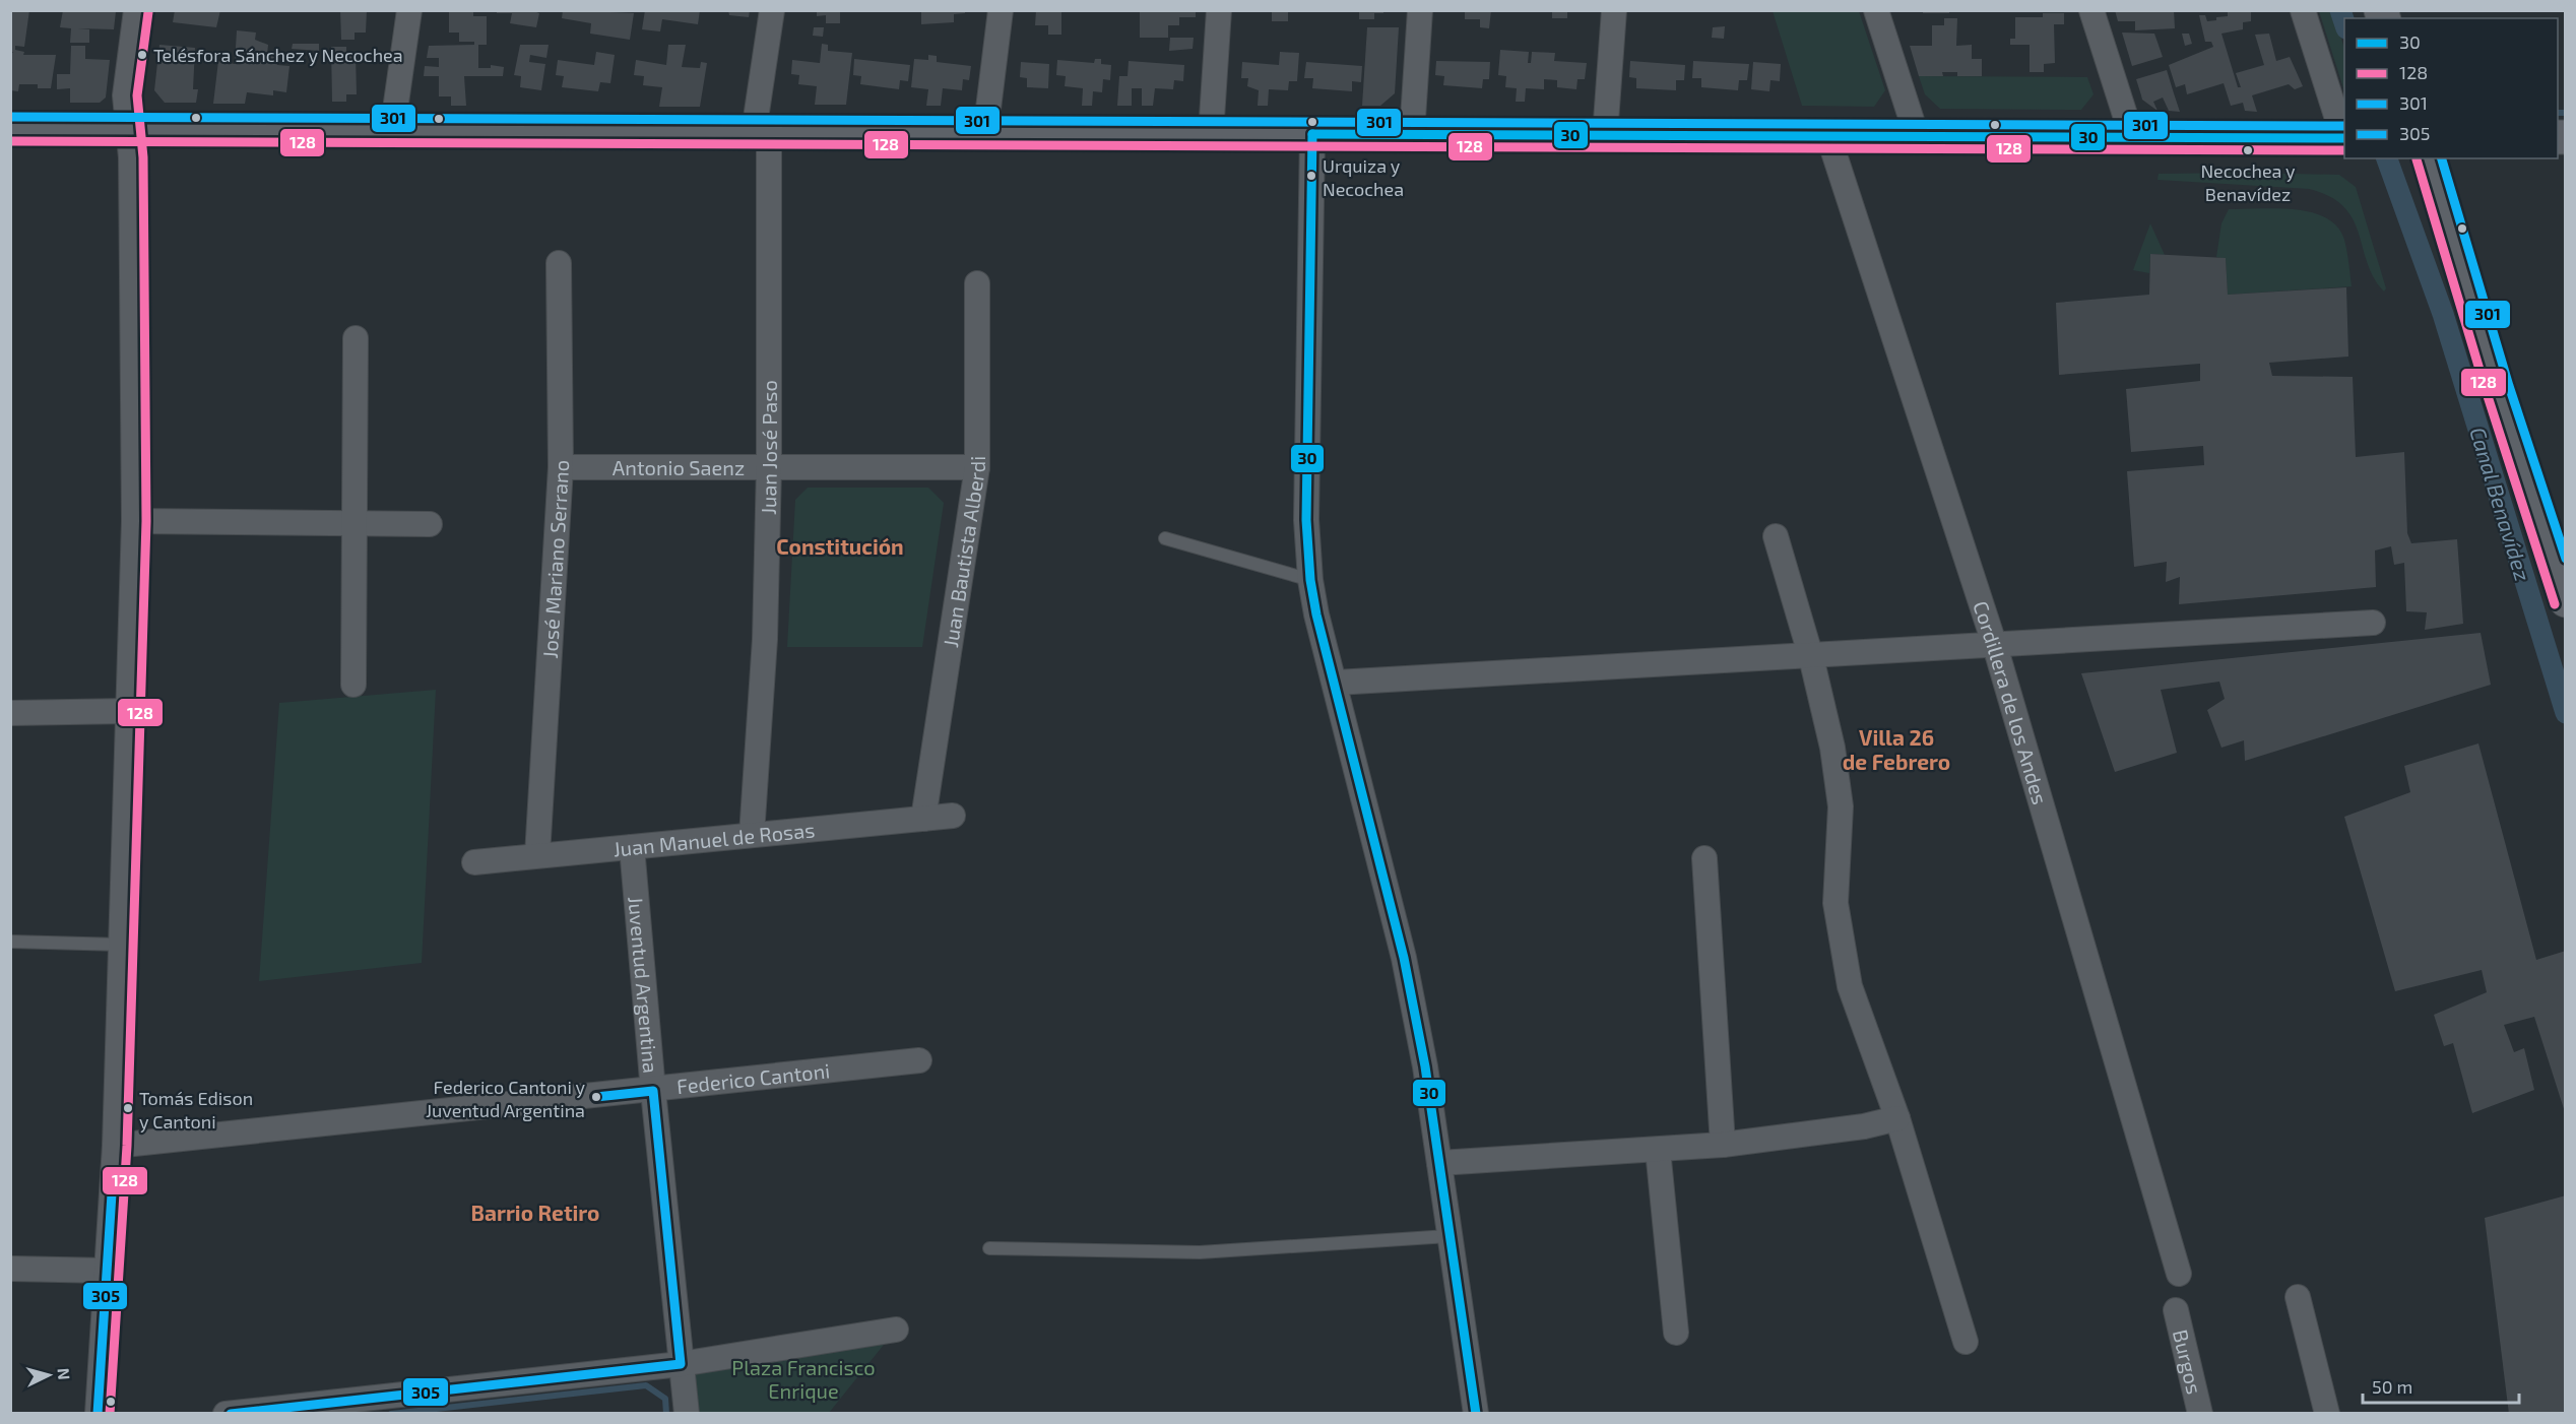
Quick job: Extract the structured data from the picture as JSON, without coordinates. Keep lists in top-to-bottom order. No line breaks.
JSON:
{"streets":{"street":["Juan José Paso","Antonio Saenz","Juan Bautista Alberdi","José Mariano Serrano","Cordillera de los Andes","Juan Manuel de Rosas","Juventud Argentina","Federico Cantoni","Burgos"]},"crossings":[["Juan José Paso","Antonio Saenz"],["Juan José Paso","Juan Manuel de Rosas"],["Antonio Saenz","Juan Bautista Alberdi"],["Antonio Saenz","José Mariano Serrano"],["Juan Bautista Alberdi","Juan Manuel de Rosas"],["José Mariano Serrano","Juan Manuel de Rosas"],["Juan Manuel de Rosas","Juventud Argentina"],["Juventud Argentina","Federico Cantoni"]],"districts":["Constitución","Villa 26 de Febrero","Barrio Retiro"],"water":["Canal Benavídez"],"parks":["Plaza Francisco Enrique"],"places":["Telésfora Sánchez y Necochea","Necochea y Benavídez","Urquiza y Necochea","Federico Cantoni y Juventud Argentina","Tomás Edison y Cantoni"],"lines":["transit line 128","transit line 301","transit line 30","transit line 305"],"legend":["30","128","301","305"],"scale_bar":"50 m","north":"right"}
